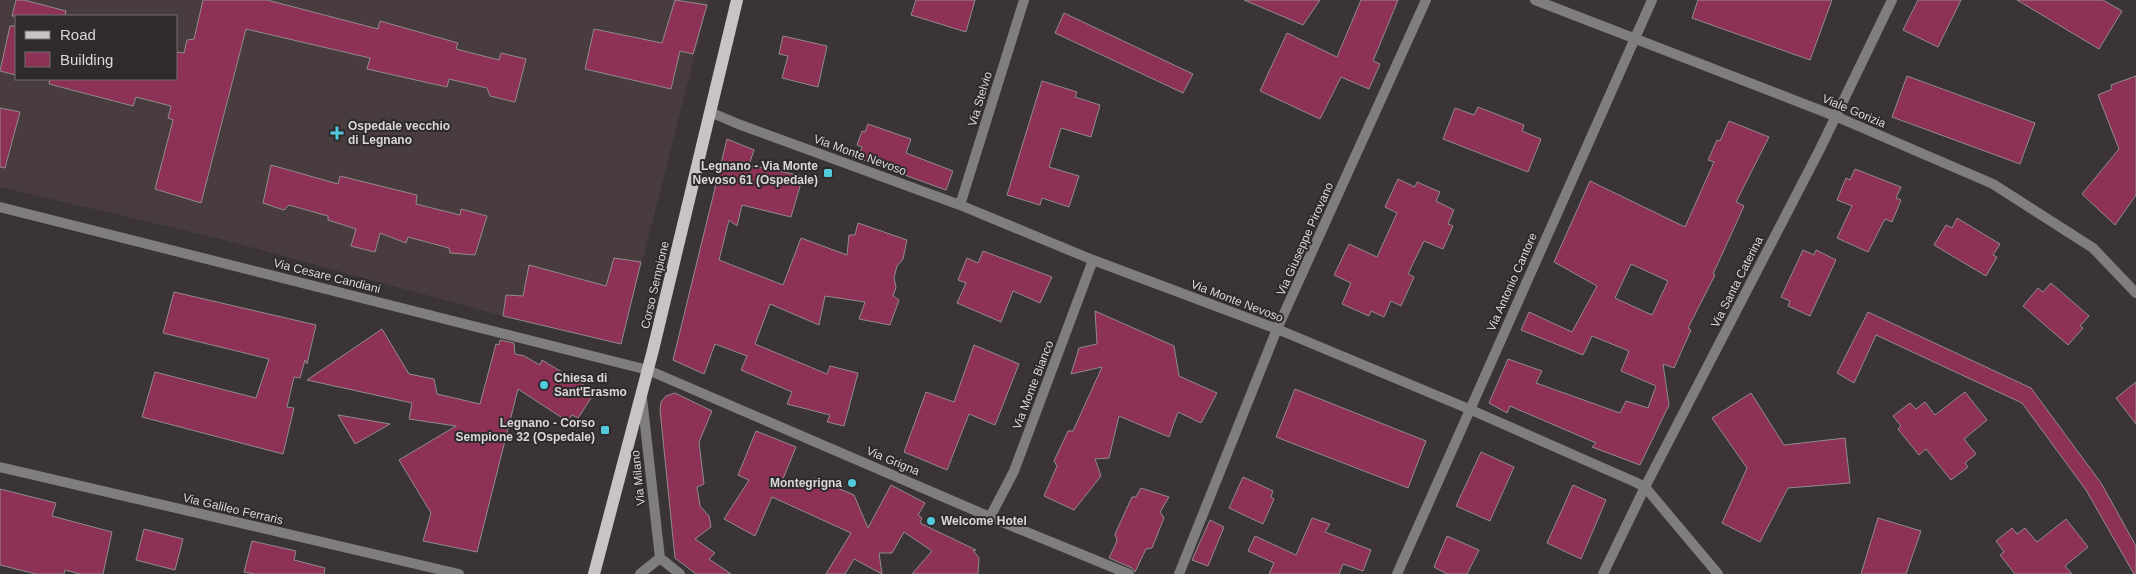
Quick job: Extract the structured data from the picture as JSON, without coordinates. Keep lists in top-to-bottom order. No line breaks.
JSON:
{"streets":{"main road":["Corso Sempione"],"street":["Via Stelvio","Viale Gorizia","Via Monte Nevoso","Via Giuseppe Pirovano","Via Cesare Candiani","Via Antonio Cantore","Via Santa Caterina","Via Monte Bianco","Via Grigna","Via Milano","Via Galileo Ferraris"]},"crossings":[["Via Stelvio","Via Monte Nevoso"],["Viale Gorizia","Via Antonio Cantore"],["Viale Gorizia","Via Santa Caterina"],["Via Monte Nevoso","Via Giuseppe Pirovano"],["Via Monte Nevoso","Via Antonio Cantore"],["Via Monte Nevoso","Via Santa Caterina"],["Via Monte Nevoso","Corso Sempione"],["Via Monte Nevoso","Via Monte Bianco"],["Via Cesare Candiani","Corso Sempione"],["Via Cesare Candiani","Via Grigna"],["Corso Sempione","Via Grigna"],["Corso Sempione","Via Milano"],["Via Monte Bianco","Via Grigna"]],"places":{"health":["Ospedale vecchio di Legnano"],"transit":["Legnano - Via Monte Nevoso 61 (Ospedale)","Legnano - Corso Sempione 32 (Ospedale)"],"other":["Chiesa di Sant'Erasmo","Montegrigna","Welcome Hotel"]},"legend":["Road","Building"]}
